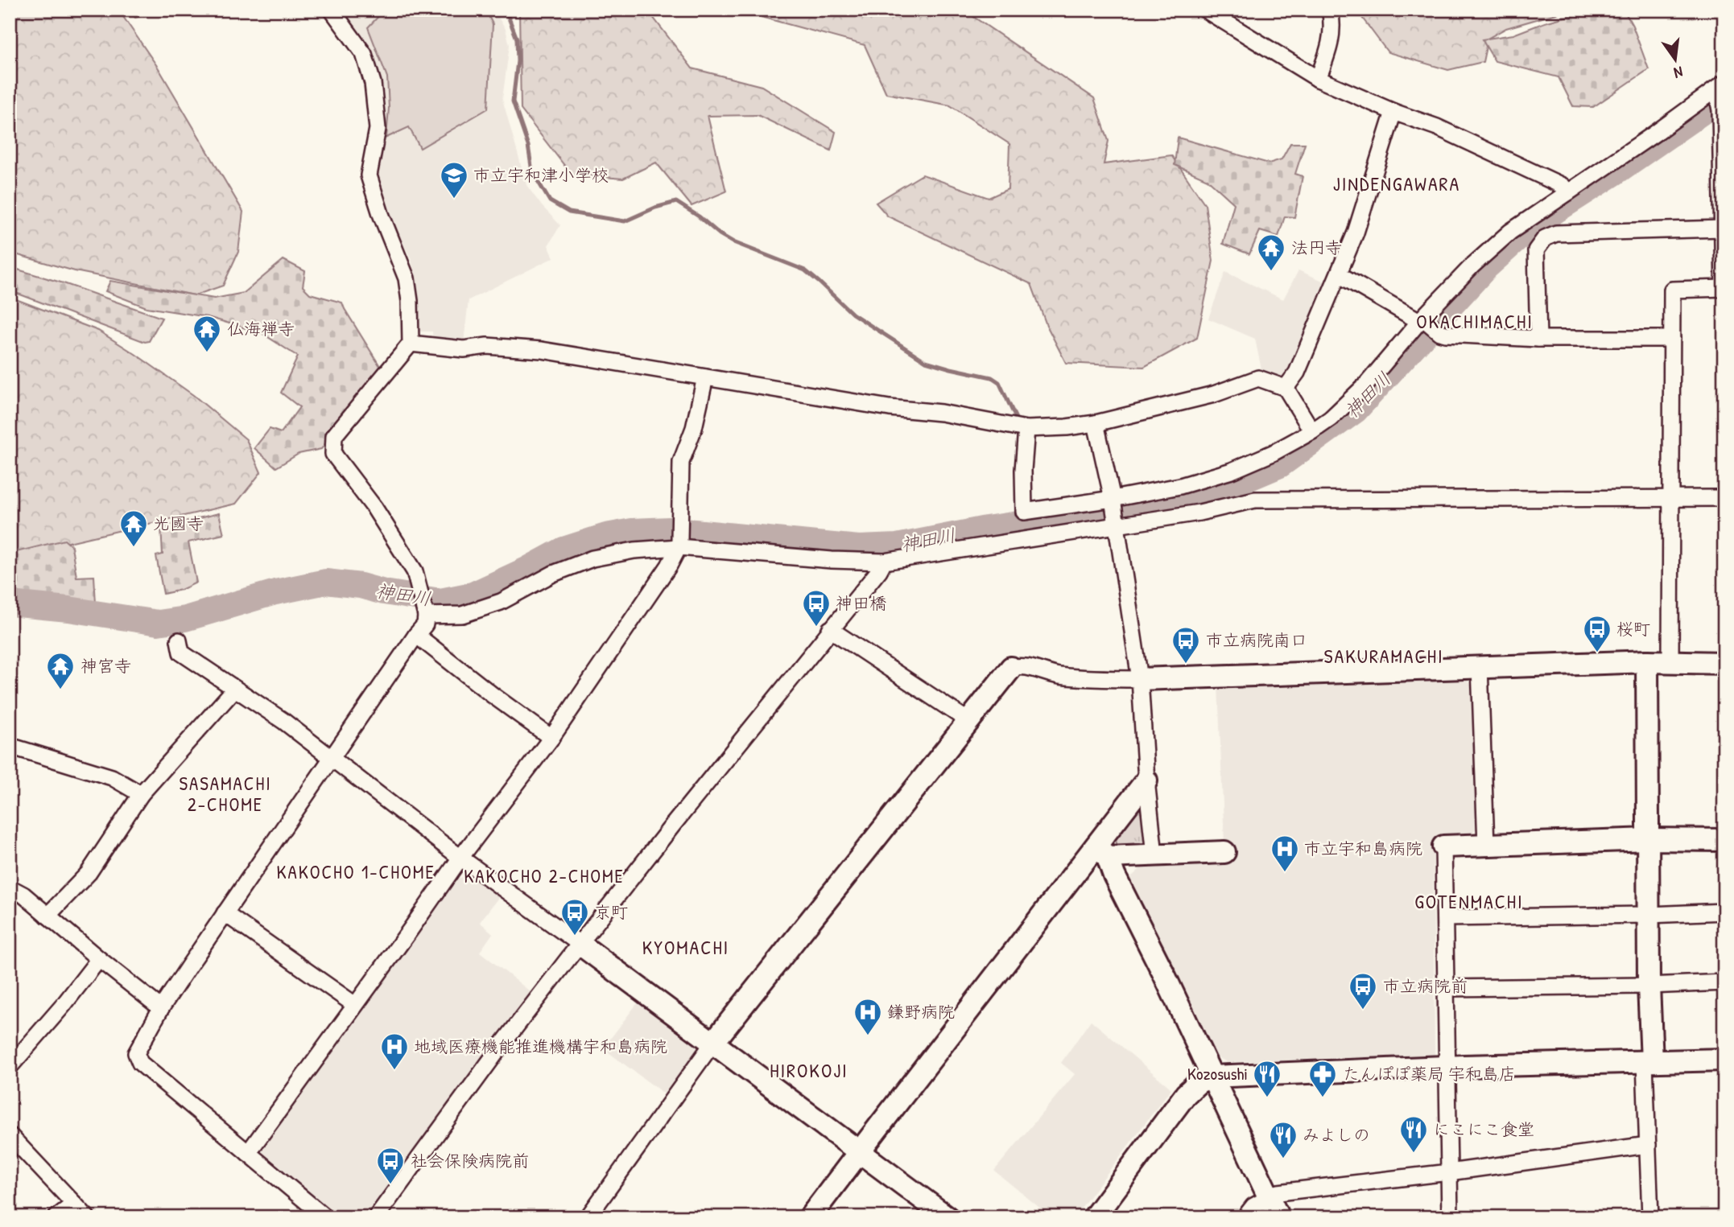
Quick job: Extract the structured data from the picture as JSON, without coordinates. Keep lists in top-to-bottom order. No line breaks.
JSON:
{"districts":["JINDENGAWARA","OKACHIMACHI","SAKURAMACHI","SASAMACHI 2-CHOME","KAKOCHO 1-CHOME","KAKOCHO 2-CHOME","GOTENMACHI","KYOMACHI","HIROKOJI"],"water":["神田川"],"places":{"school or university":["市立宇和津小学校"],"temple":["法円寺","仏海禅寺","光國寺","神宮寺"],"bus stop":["神田橋","桜町","市立病院南口","京町","市立病院前","社会保険病院前"],"hospital":["市立宇和島病院","鎌野病院","地域医療機能推進機構宇和島病院"],"restaurant":["Kozosushi","にこにこ食堂","みよしの"],"pharmacy":["たんぽぽ薬局 宇和島店"]},"north":"bottom"}
